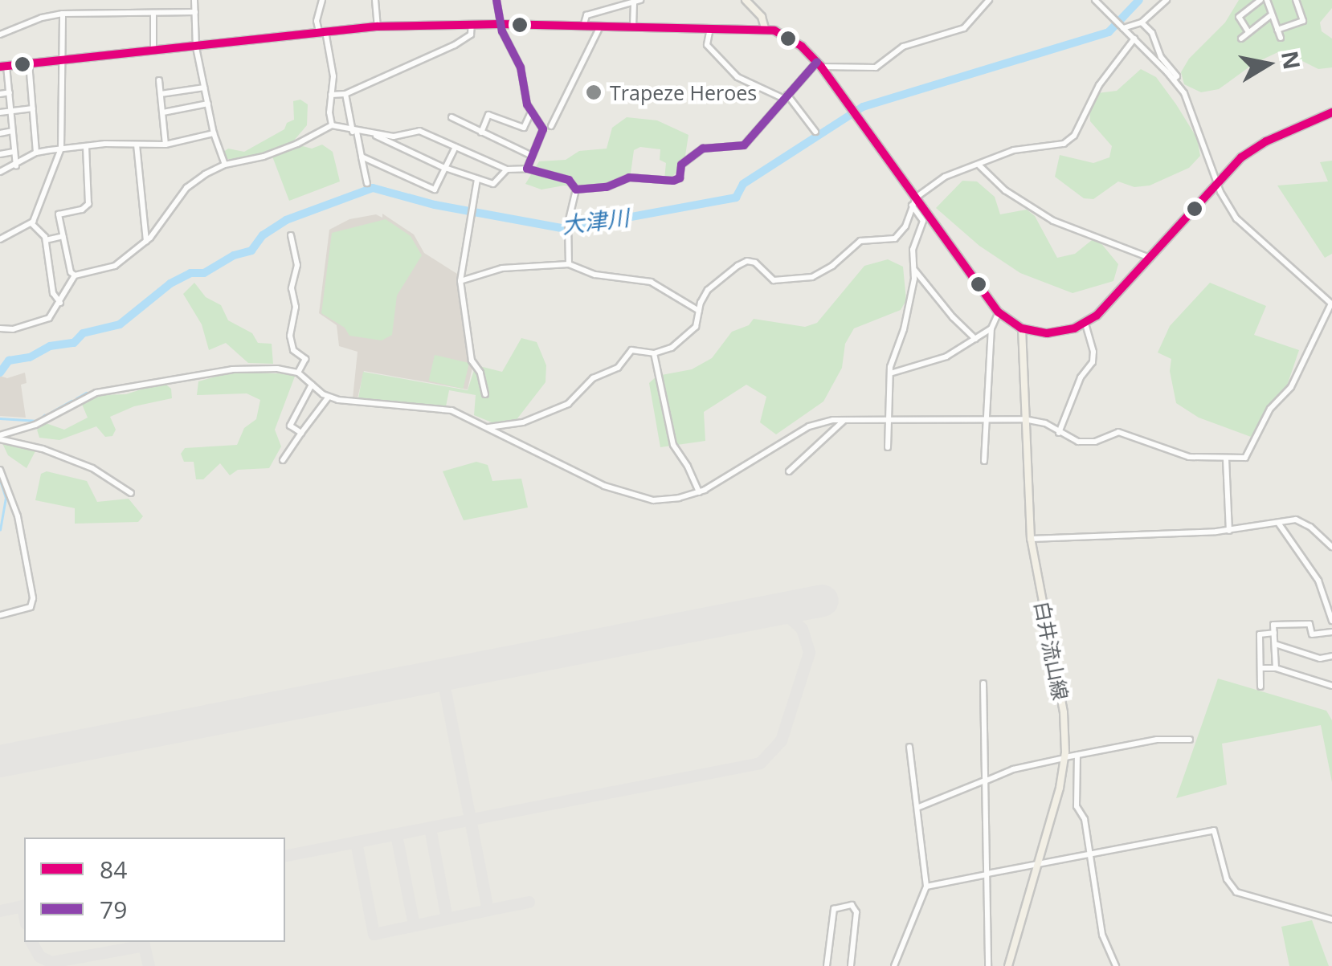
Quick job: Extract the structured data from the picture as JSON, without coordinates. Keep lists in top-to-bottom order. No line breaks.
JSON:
{"streets":{"main road":["白井流山線"]},"water":["大津川"],"places":["Trapeze Heroes"],"lines":["transit line 79","transit line 84"],"legend":["84","79"],"north":"right"}
